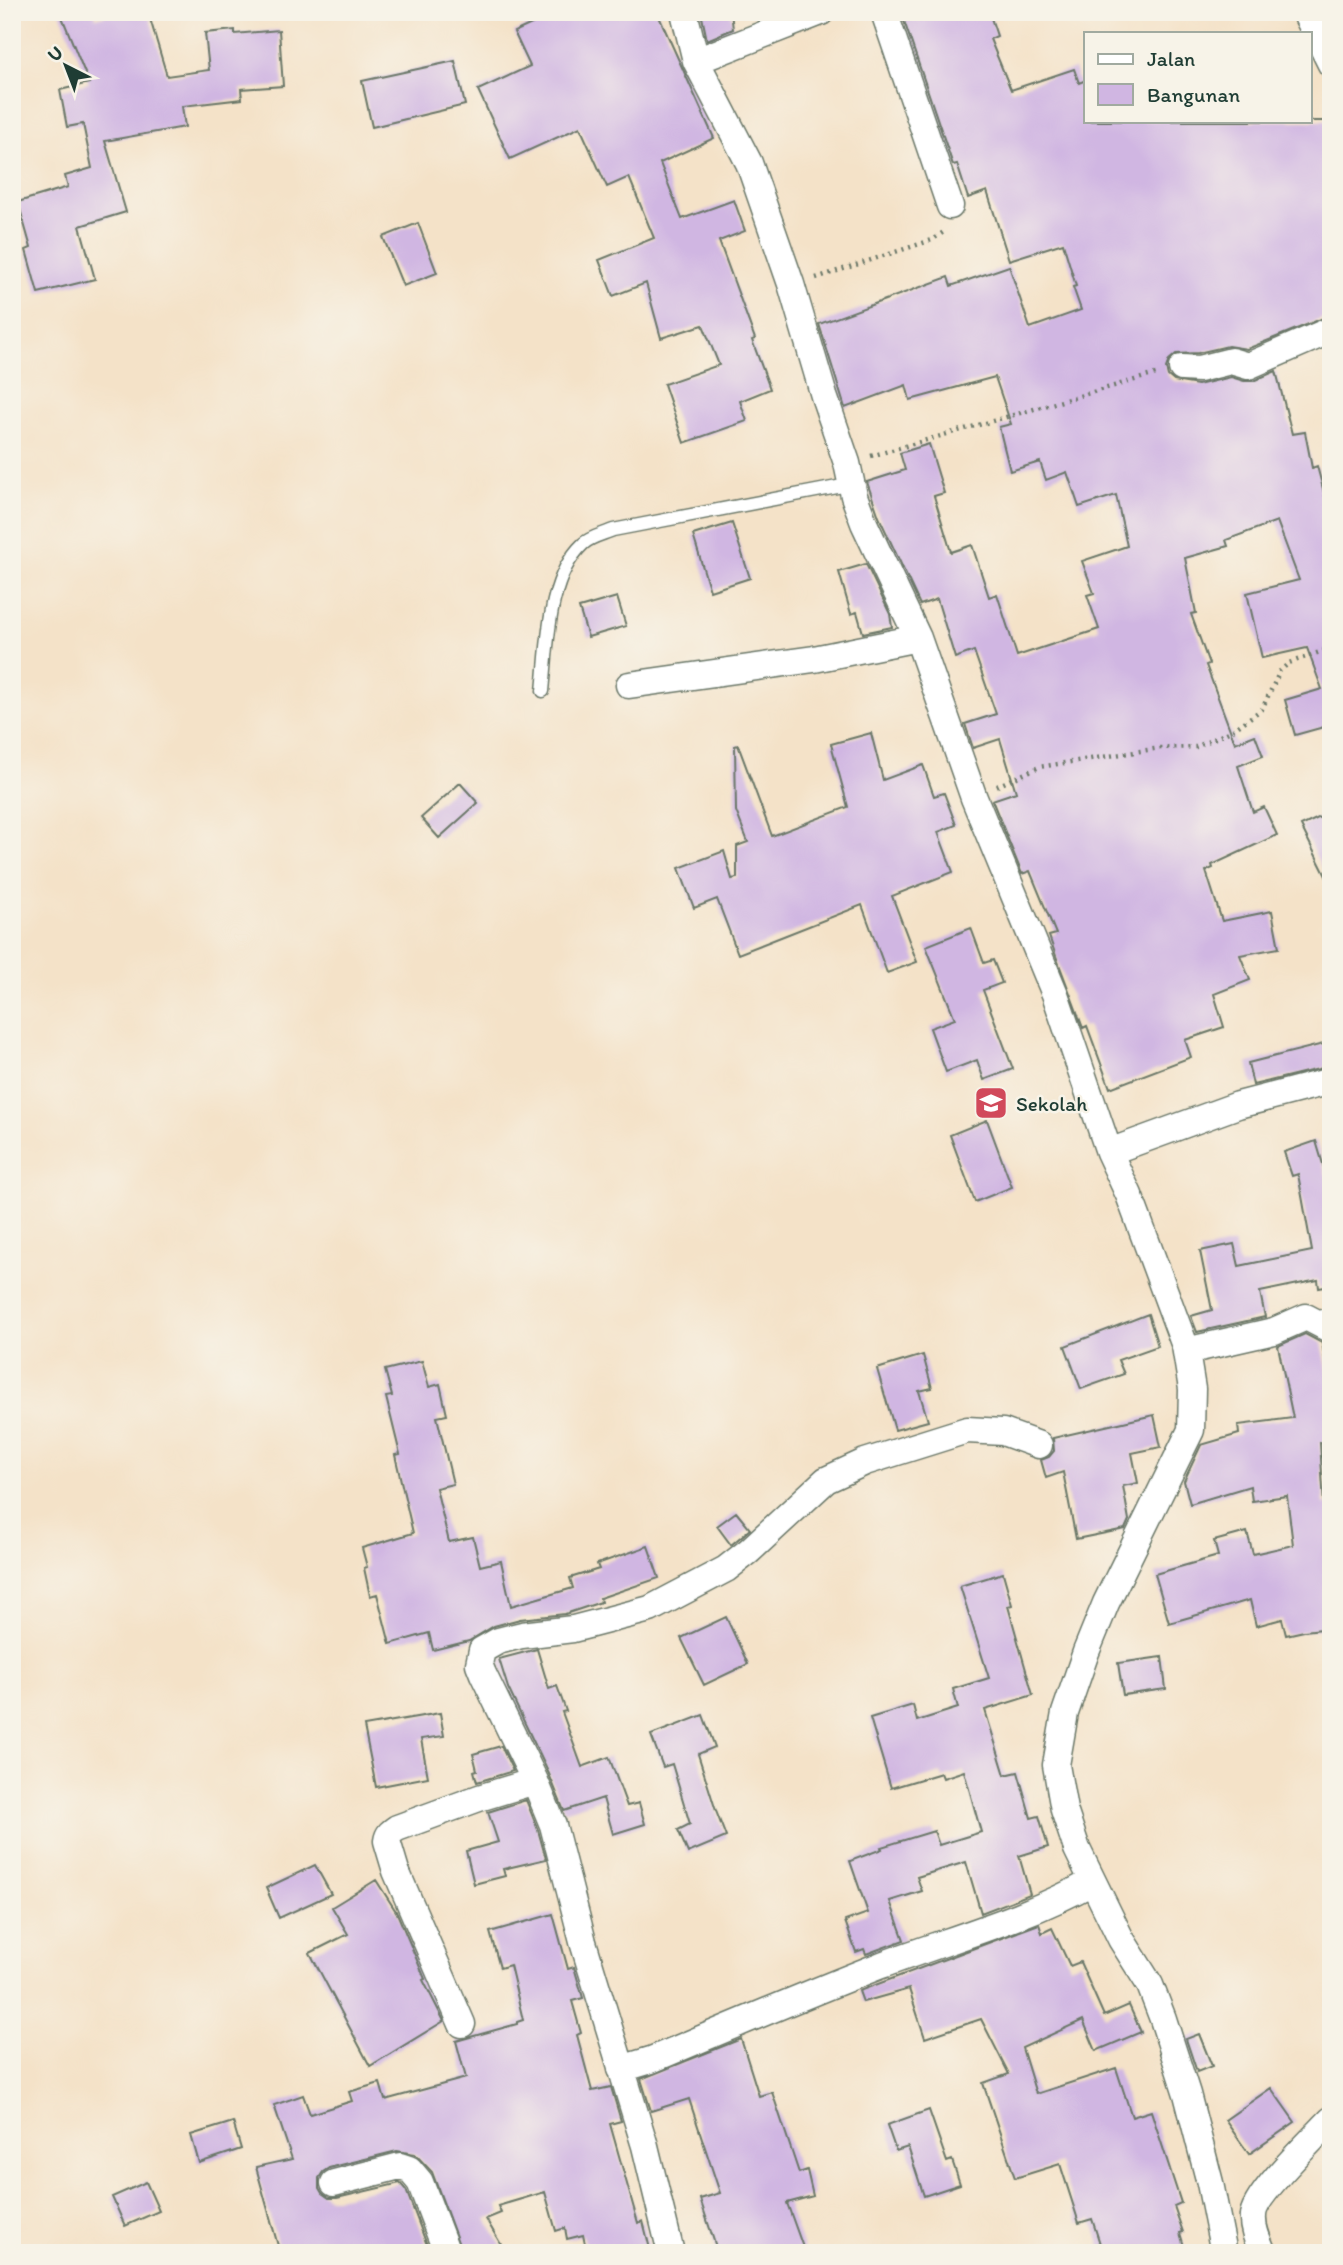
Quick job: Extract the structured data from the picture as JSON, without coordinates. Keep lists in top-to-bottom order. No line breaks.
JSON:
{"places":{"school or university":["Sekolah"]},"legend":["Jalan","Bangunan"],"north":"top left"}
